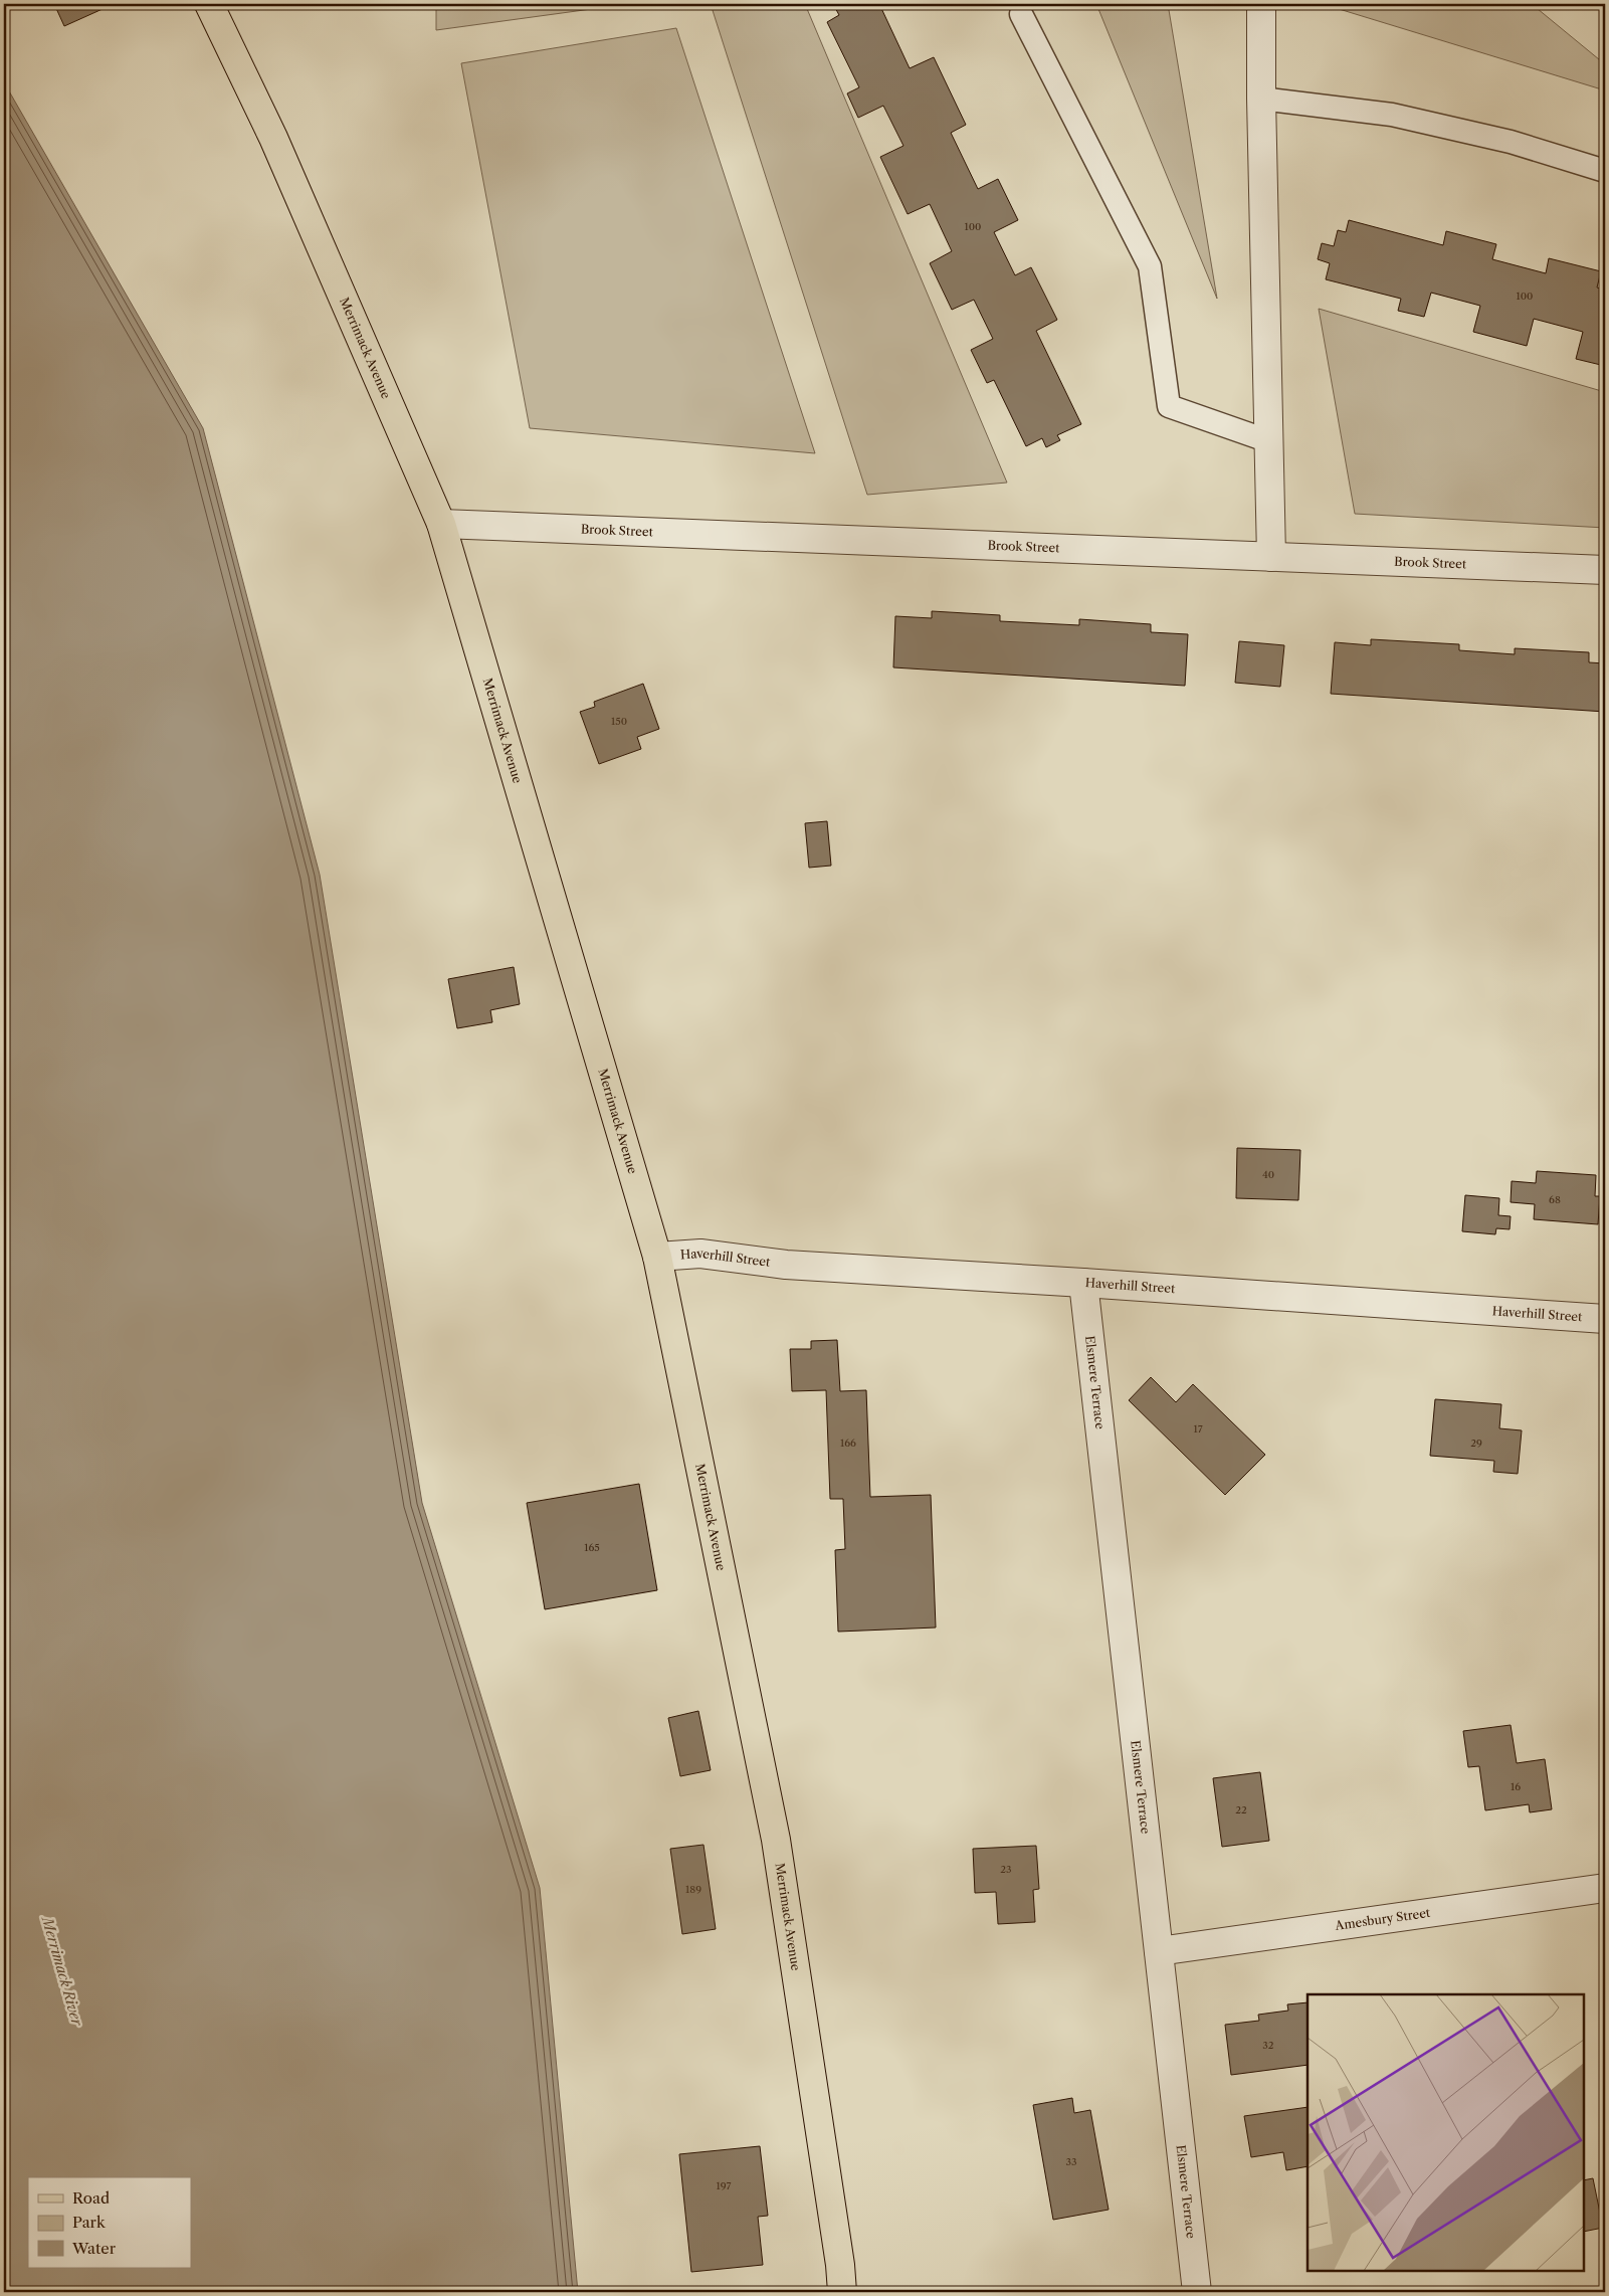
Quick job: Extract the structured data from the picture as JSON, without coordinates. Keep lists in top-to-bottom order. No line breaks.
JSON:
{"streets":{"main road":["Merrimack Avenue"],"street":["Brook Street","Haverhill Street","Elsmere Terrace","Amesbury Street"]},"crossings":[["Merrimack Avenue","Brook Street"],["Merrimack Avenue","Haverhill Street"],["Haverhill Street","Elsmere Terrace"],["Elsmere Terrace","Amesbury Street"]],"water":["Merrimack River"],"house_numbers":["100","100","150","40","68","17","166","29","165","16","22","23","189","32","33","197"],"legend":["Road","Park","Water"]}
